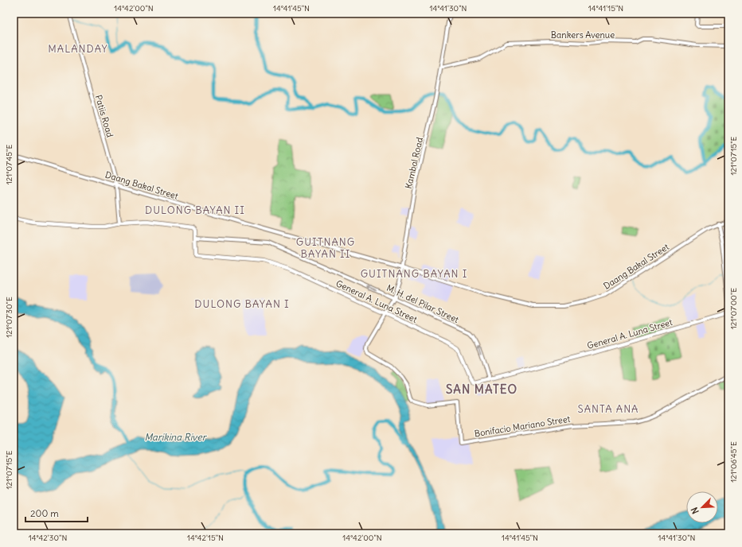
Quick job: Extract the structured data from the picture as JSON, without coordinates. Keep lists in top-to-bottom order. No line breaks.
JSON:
{"streets":{"main road":["General A. Luna Street"],"street":["Bankers Avenue","Patiis Road","Kambal Road","Daang Bakal Street","M. H. del Pilar Street","Bonifacio Mariano Street"]},"crossings":[["Bankers Avenue","Kambal Road"],["Patiis Road","Daang Bakal Street"],["Kambal Road","Daang Bakal Street"],["Kambal Road","General A. Luna Street"],["Kambal Road","M. H. del Pilar Street"],["Kambal Road","Bonifacio Mariano Street"],["General A. Luna Street","M. H. del Pilar Street"]],"one_way":["M. H. del Pilar Street"],"districts":["MALANDAY","DULONG BAYAN II","GUITNANG BAYAN II","GUITNANG BAYAN I","DULONG BAYAN I","SAN MATEO","SANTA ANA"],"water":["Marikina River"],"scale_bar":"200 m","north":"bottom left","coordinates":["14°42'00\"N","14°41'45\"N","14°41'30\"N","14°41'15\"N","121°07'15\"E","121°07'45\"E","121°07'00\"E","121°07'30\"E","121°06'45\"E","14°42'30\"N","14°42'15\"N"]}
